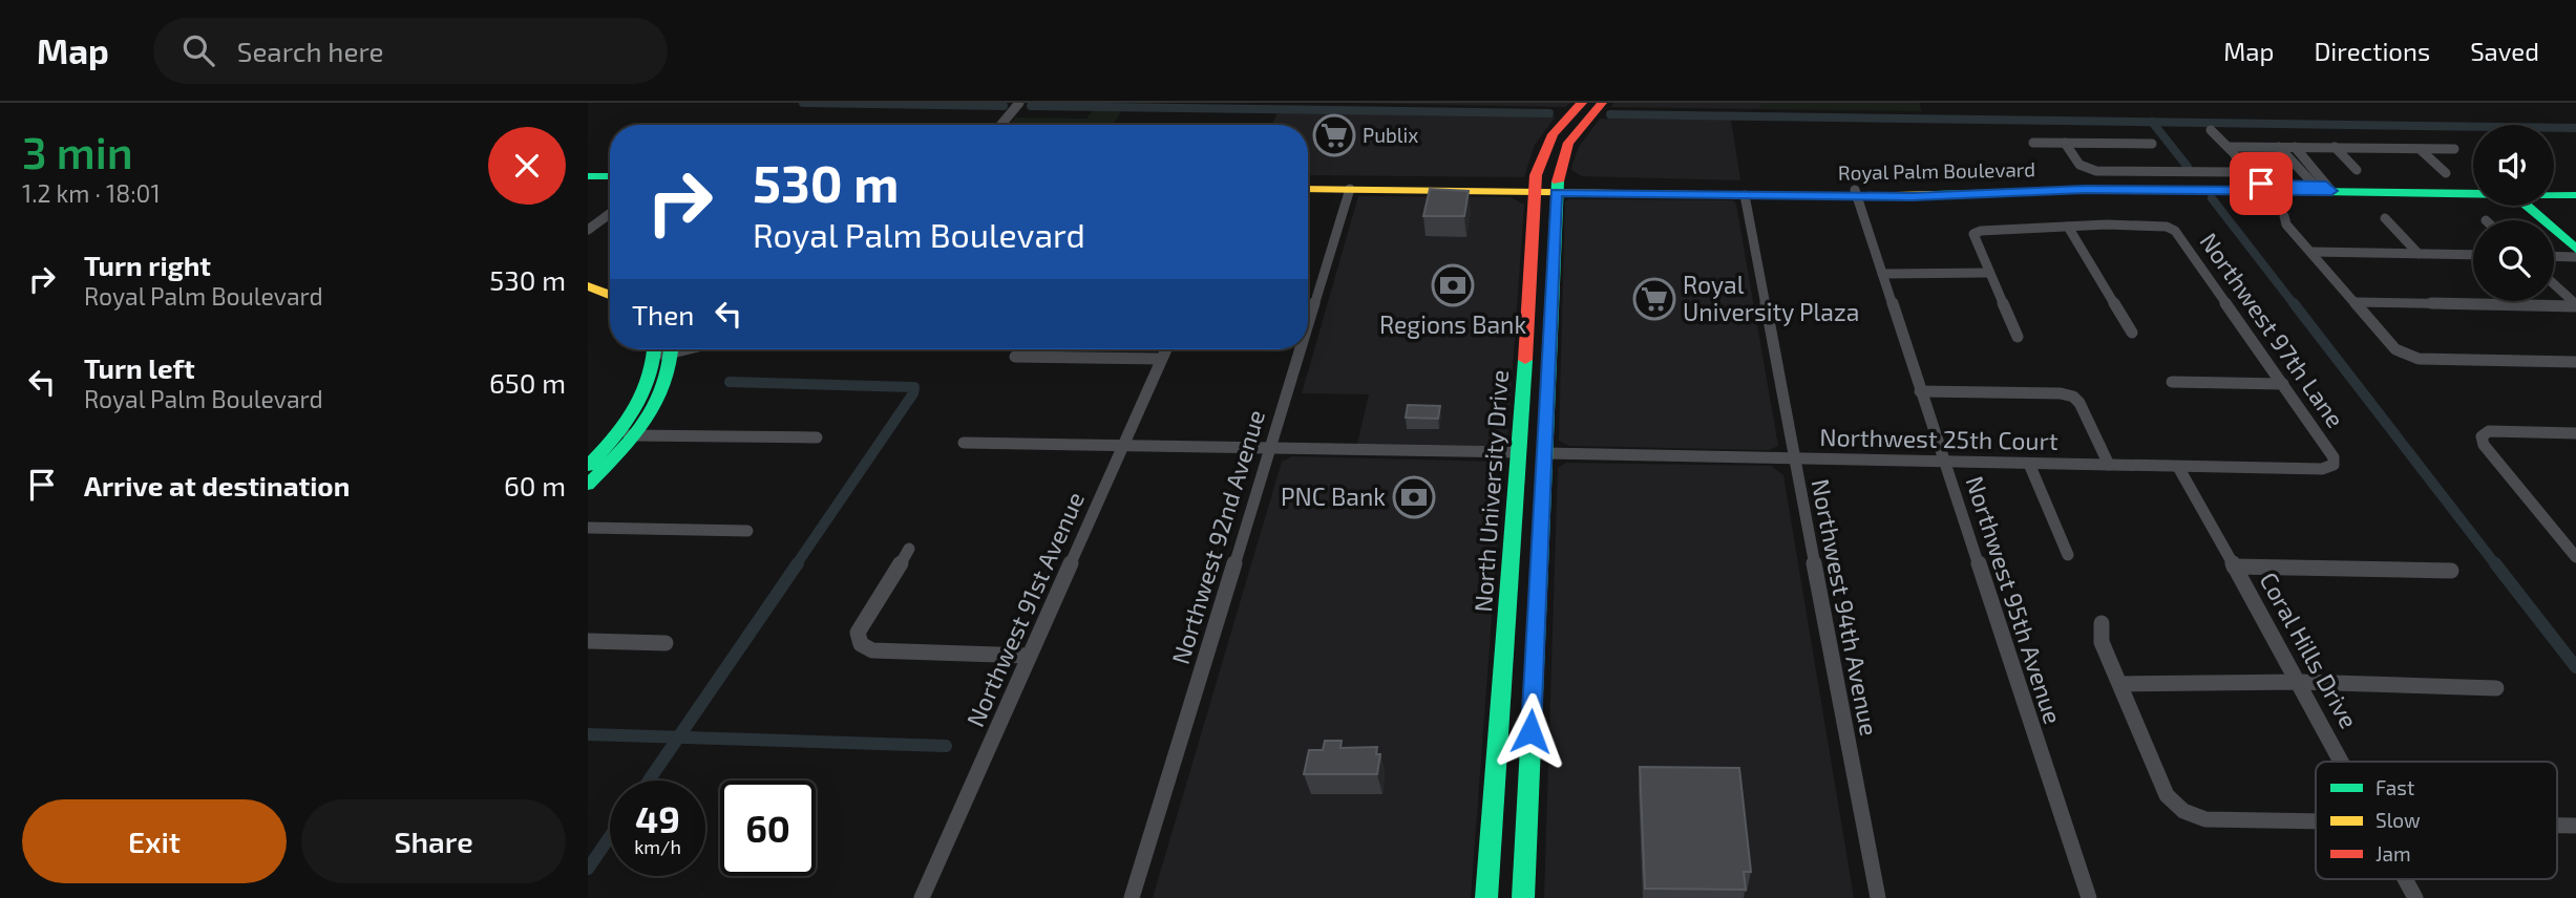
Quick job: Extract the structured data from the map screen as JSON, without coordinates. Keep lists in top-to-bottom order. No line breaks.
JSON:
{"streets":{"main road":["Royal Palm Boulevard","North University Drive"],"street":["Northwest 97th Lane","Northwest 25th Court","Northwest 92nd Avenue","Northwest 95th Avenue","Northwest 94th Avenue","Northwest 91st Avenue","Coral Hills Drive"]},"crossings":[["Royal Palm Boulevard","North University Drive"],["Royal Palm Boulevard","Northwest 92nd Avenue"],["Royal Palm Boulevard","Northwest 95th Avenue"],["Royal Palm Boulevard","Northwest 94th Avenue"],["Northwest 97th Lane","Northwest 25th Court"],["Northwest 25th Court","North University Drive"],["Northwest 25th Court","Northwest 95th Avenue"],["Northwest 25th Court","Northwest 94th Avenue"],["Northwest 25th Court","Coral Hills Drive"]],"places":{"supermarket":["Publix","Royal University Plaza"],"bank":["Regions Bank","PNC Bank"]},"legend":["Fast","Slow","Jam"],"page":{"header":"Map","search":"Search here","nav":["Map","Directions","Saved"],"heading":["3 min","1.2 km · 18:01"],"turn":["530 m","Royal Palm Boulevard"],"list":[{"name":"Turn right","note":"Royal Palm Boulevard","value":"530 m"},{"name":"Turn left","note":"Royal Palm Boulevard","value":"650 m"},{"name":"Arrive at destination","value":"60 m"}],"then":"Then","speed":"49 km/h","limit":"60","buttons":["Exit","Share"]}}
